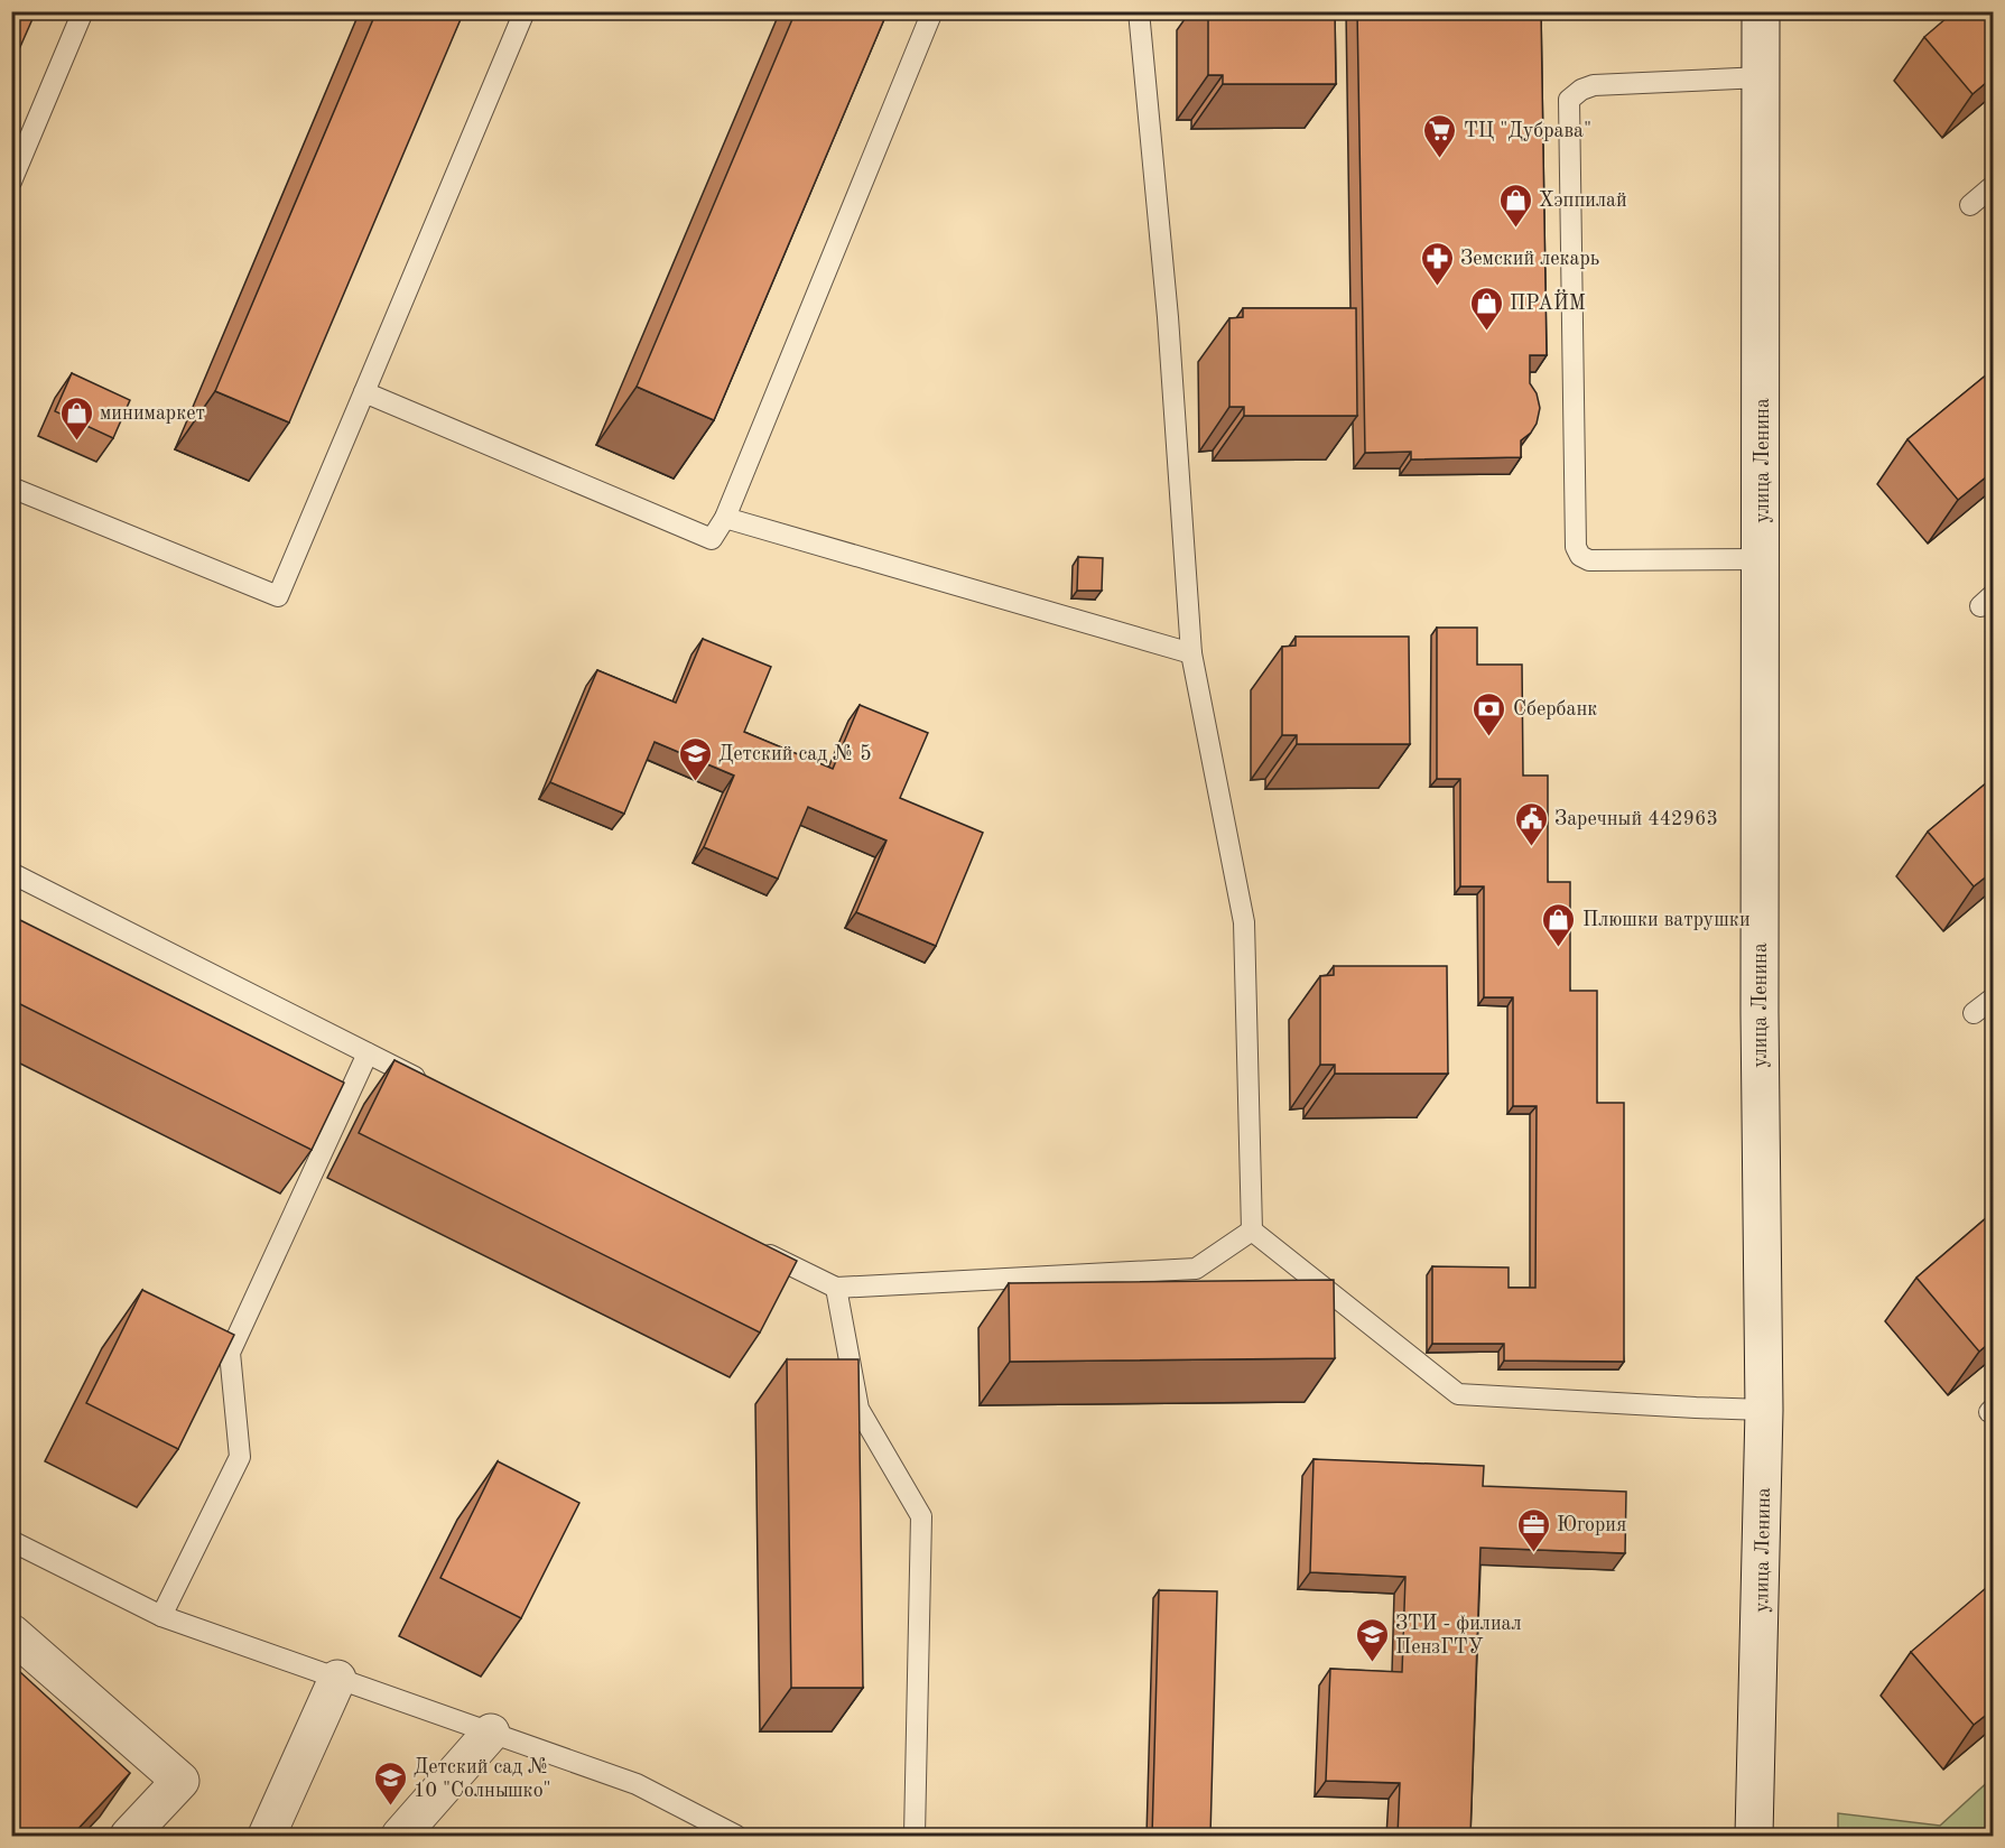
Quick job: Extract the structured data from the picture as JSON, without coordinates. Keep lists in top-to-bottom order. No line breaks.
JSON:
{"streets":{"main road":["улица Ленина"]},"places":{"supermarket":["ТЦ \"Дубрава\""],"shop":["Хэппилай","ПРАЙМ","минимаркет","Плюшки ватрушки"],"pharmacy":["Земский лекарь"],"bank":["Сбербанк"],"school or university":["Детский сад № 5","ЗТИ - филиал ПензГТУ","Детский сад № 10 \"Солнышко\""],"public building":["Заречный 442963"],"office":["Югория"]}}
